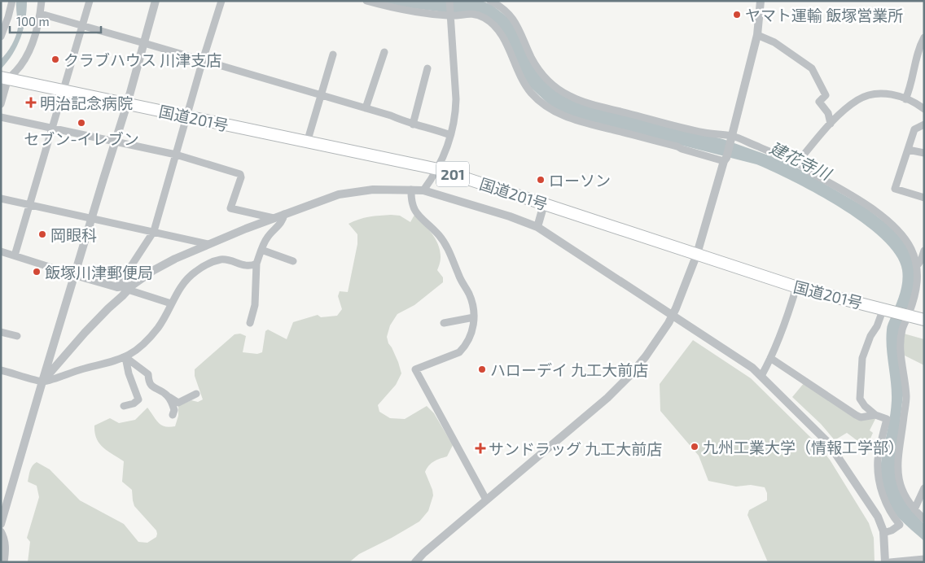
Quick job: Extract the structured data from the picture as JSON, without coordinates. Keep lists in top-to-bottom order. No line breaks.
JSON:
{"streets":{"highway":["国道201号","201"]},"water":["建花寺川"],"places":{"other":["ヤマト運輸 飯塚営業所","クラブハウス 川津支店","セブン-イレブン","ローソン","岡眼科","飯塚川津郵便局","ハローデイ 九工大前店","九州工業大学（情報工学部）"],"health":["明治記念病院","サンドラッグ 九工大前店"]},"scale_bar":"100 m"}
